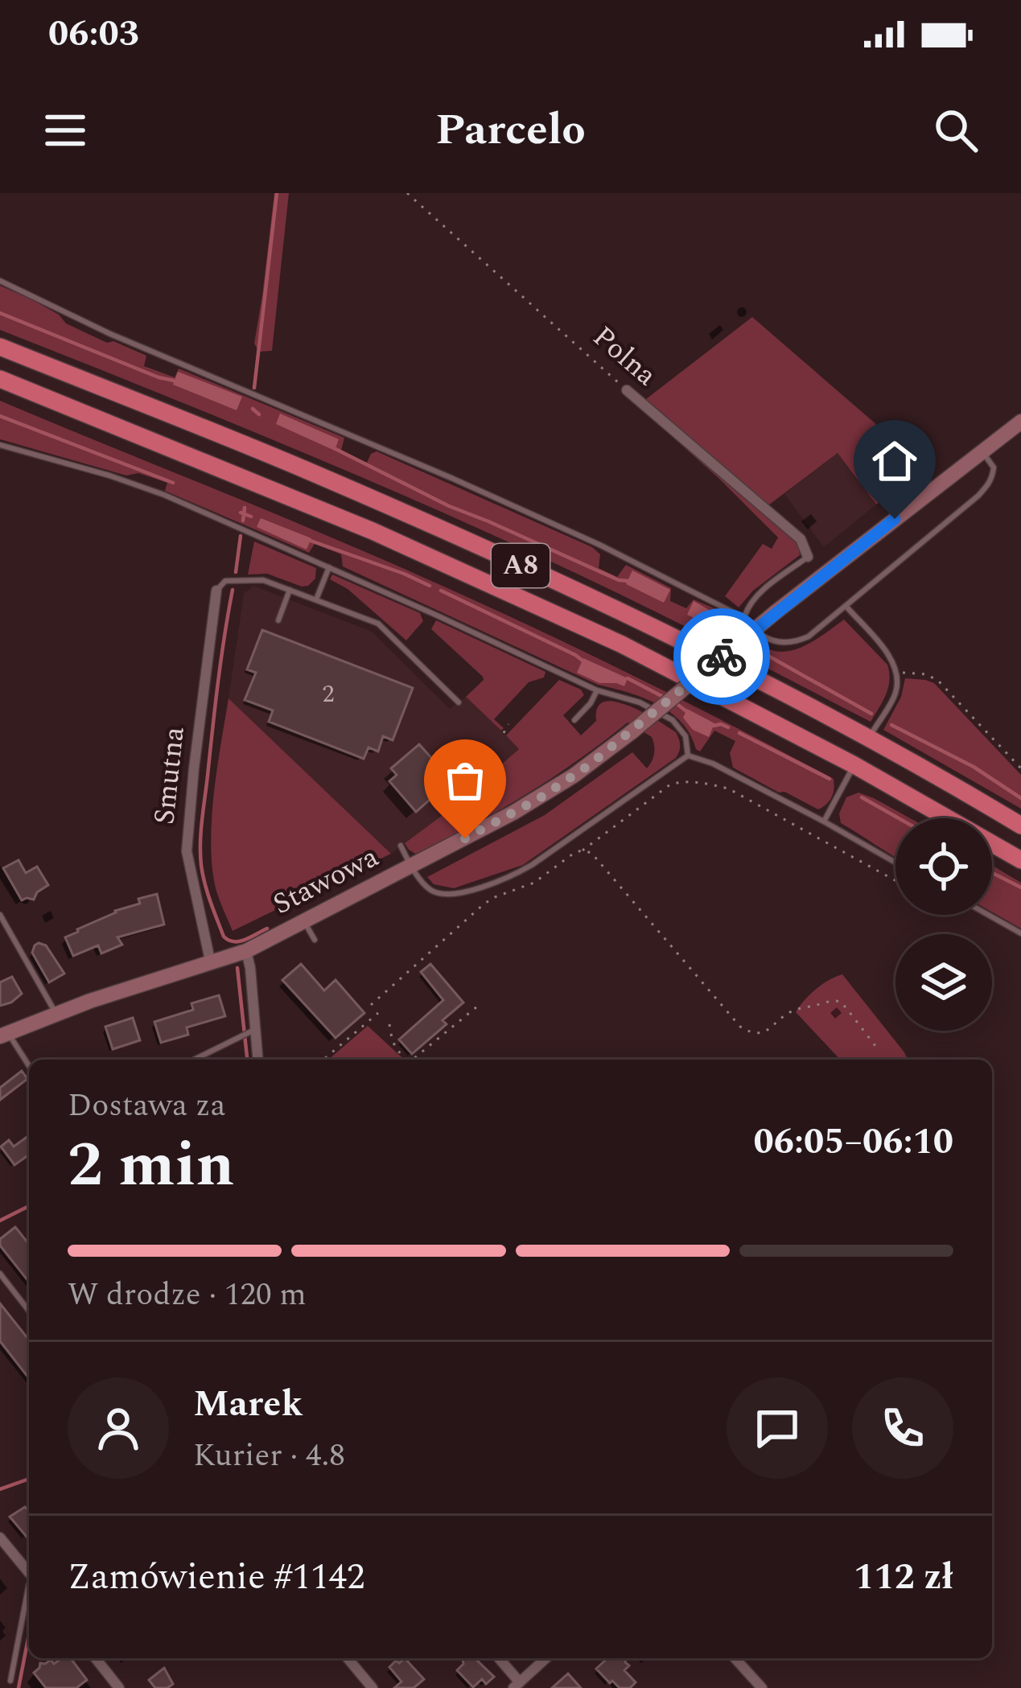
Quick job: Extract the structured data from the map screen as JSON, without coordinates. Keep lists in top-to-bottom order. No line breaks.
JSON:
{"streets":{"highway":["A8"],"street":["Polna","Smutna","Stawowa"]},"crossings":[["Smutna","Stawowa"]],"house_numbers":["2"],"page":{"status":"06:03","header":"Parcelo","heading":["2 min","Dostawa za","06:05–06:10"],"panel":["Marek","Kurier · 4.8","Zamówienie #1142","112 zł"],"bar":"W drodze · 120 m"}}
